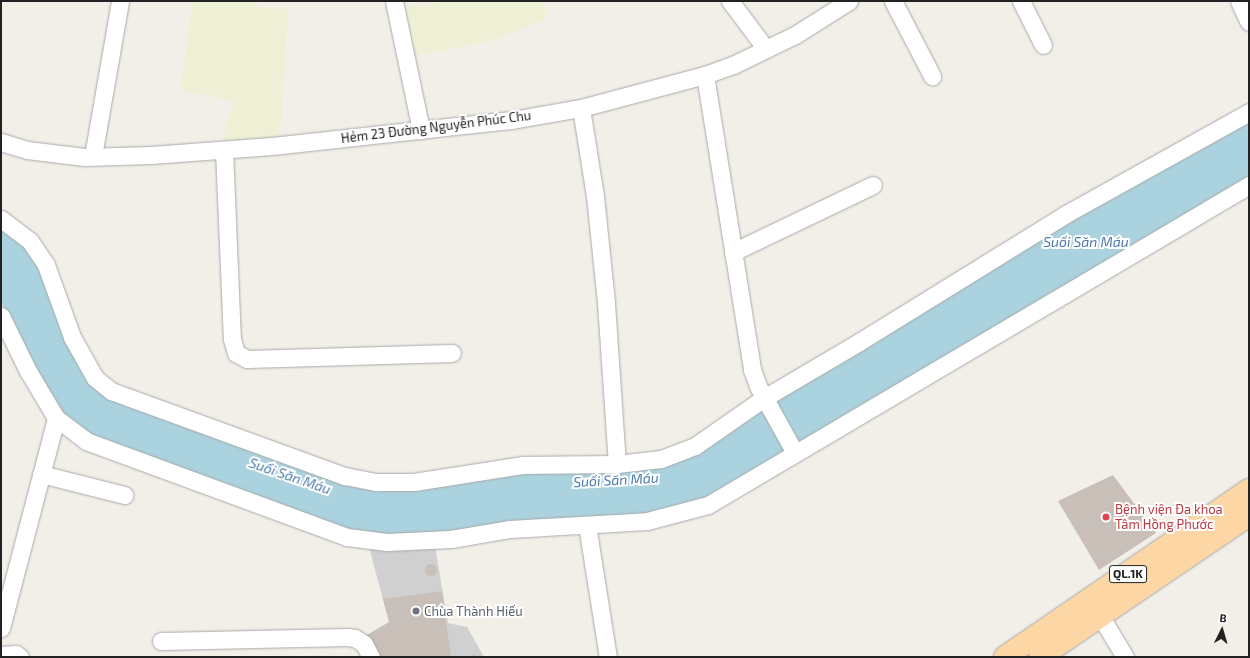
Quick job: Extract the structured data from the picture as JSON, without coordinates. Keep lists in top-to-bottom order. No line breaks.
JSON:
{"streets":{"main road":["QL.1K"],"street":["Hẻm 23 Đường Nguyễn Phúc Chu"]},"water":["Suối Săn Máu"],"places":["Bệnh viện Đa khoa Tâm Hồng Phước","Chùa Thành Hiếu"],"north":"top"}
